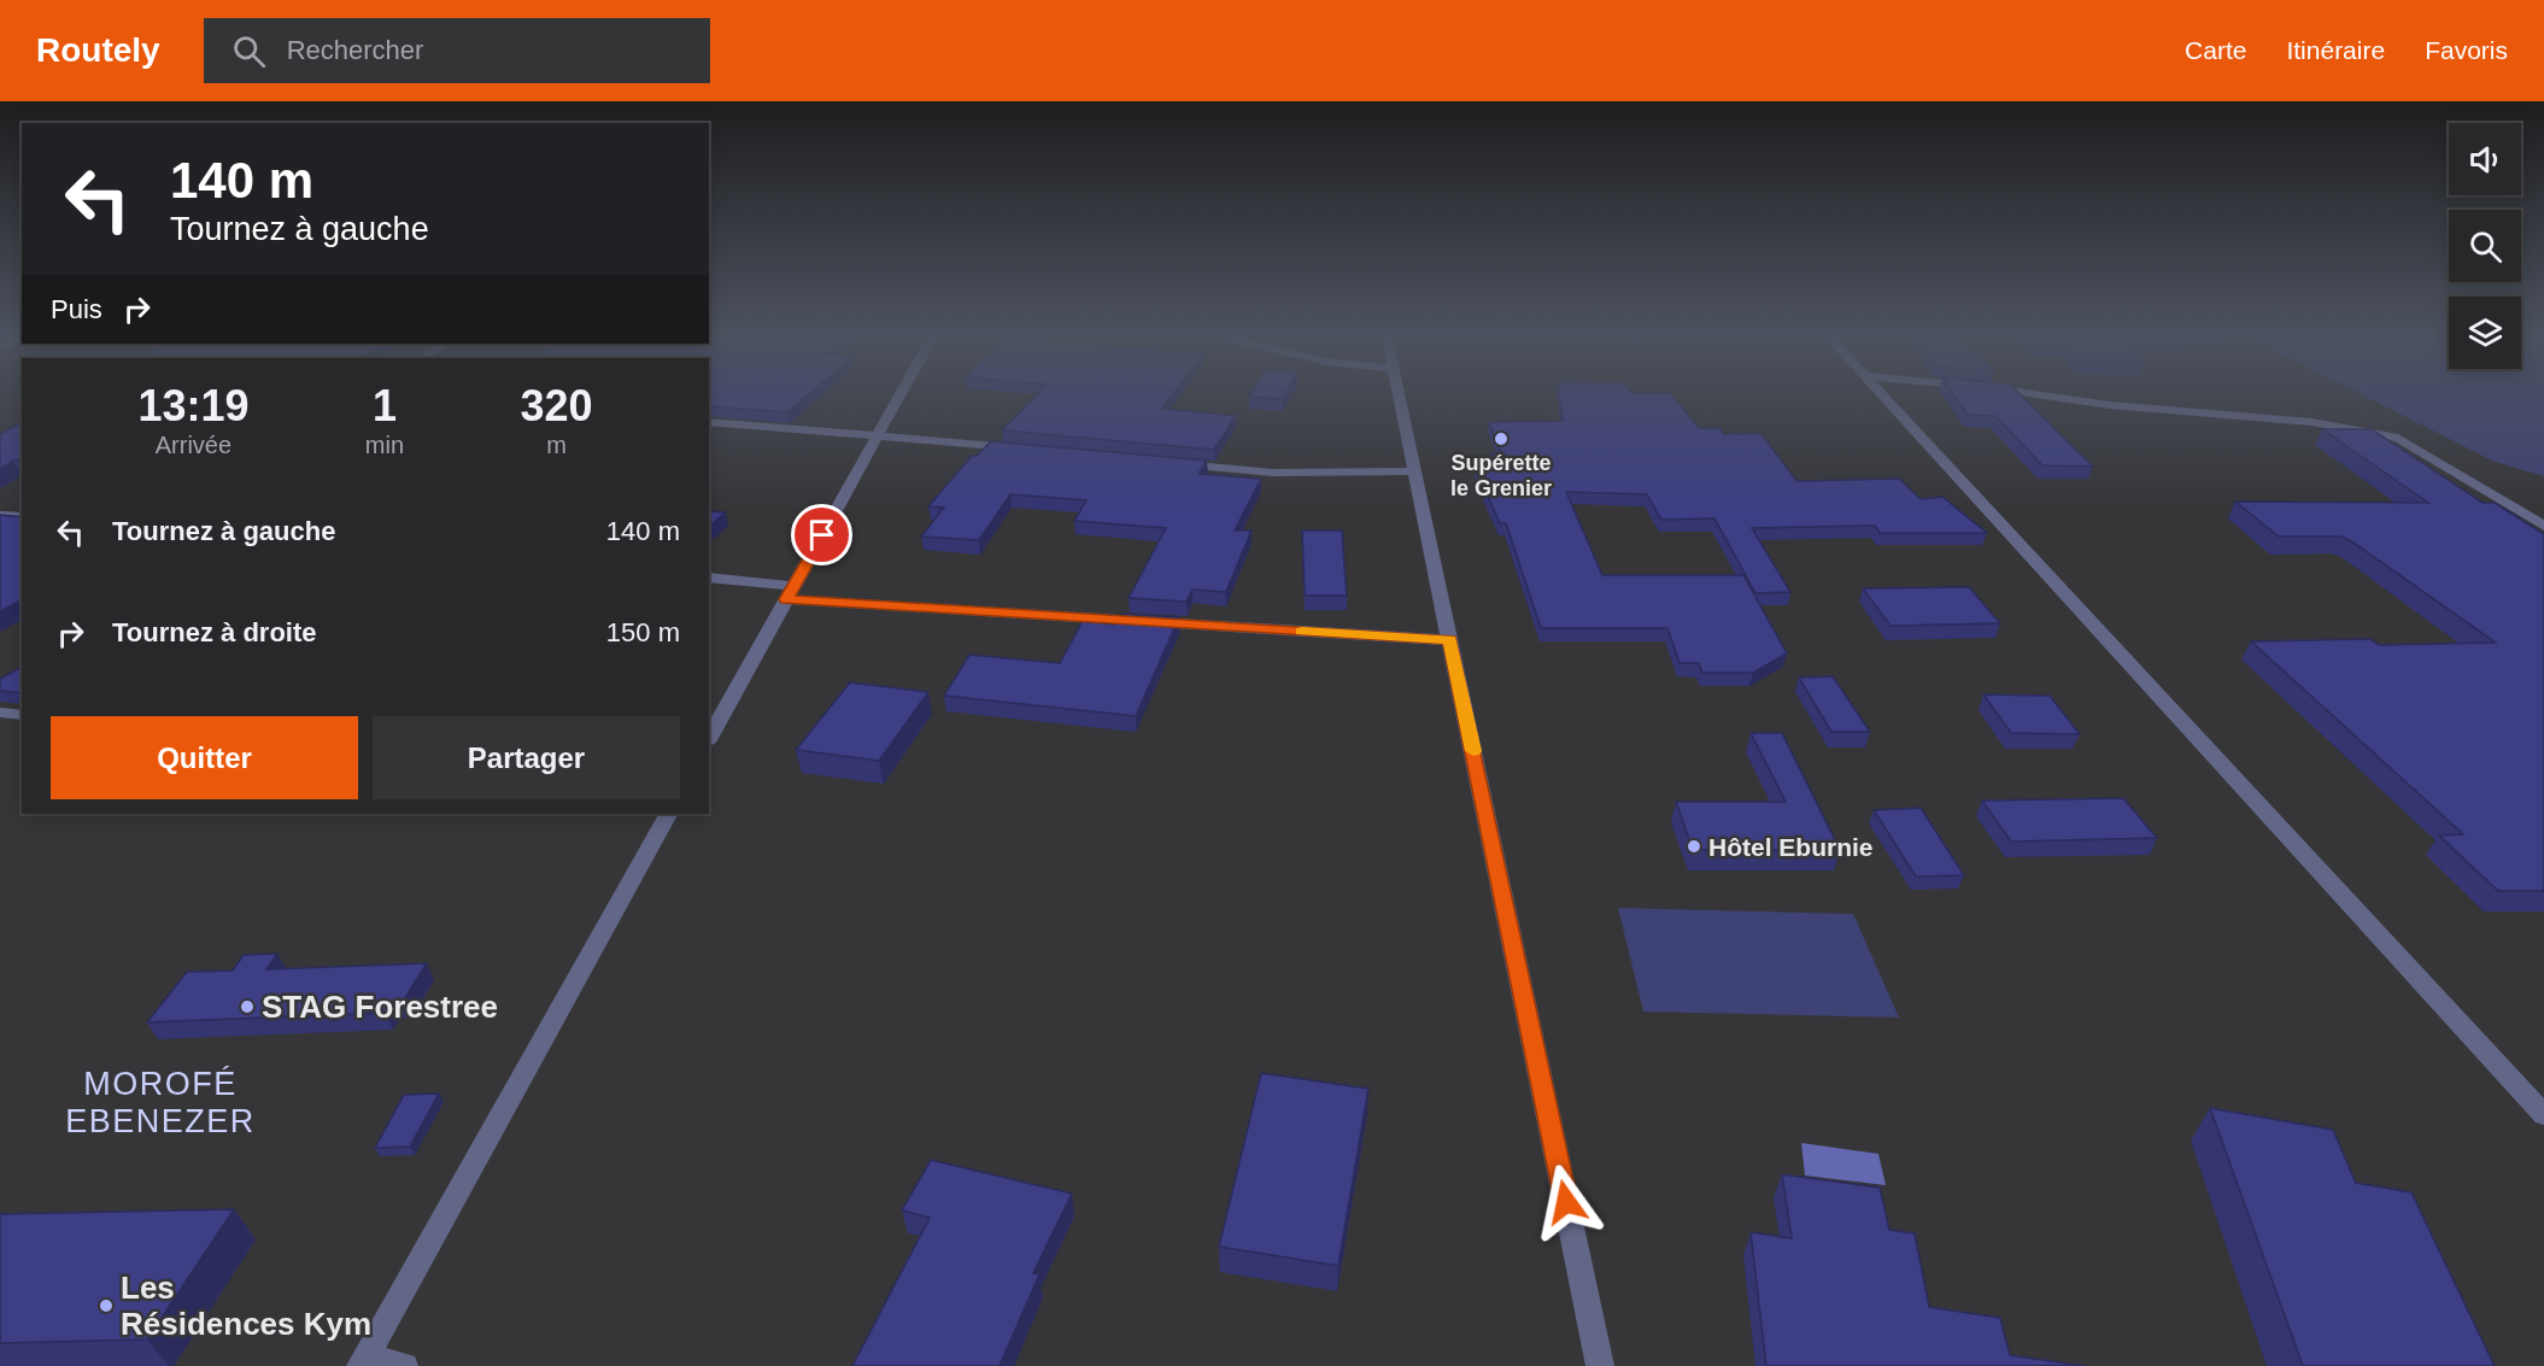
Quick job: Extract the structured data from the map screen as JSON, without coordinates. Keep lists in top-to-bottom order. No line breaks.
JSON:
{"districts":["MOROFÉ EBENEZER"],"places":["Supérette le Grenier","Hôtel Eburnie","STAG Forestree","Les Résidences Kym"],"page":{"header":"Routely","search":"Rechercher","nav":["Carte","Itinéraire","Favoris"],"turn":["140 m","Tournez à gauche"],"then":"Puis","eta":["13:19","Arrivée","1","min","320","m"],"list":[{"name":"Tournez à gauche","value":"140 m"},{"name":"Tournez à droite","value":"150 m"}],"buttons":["Quitter","Partager"]}}
